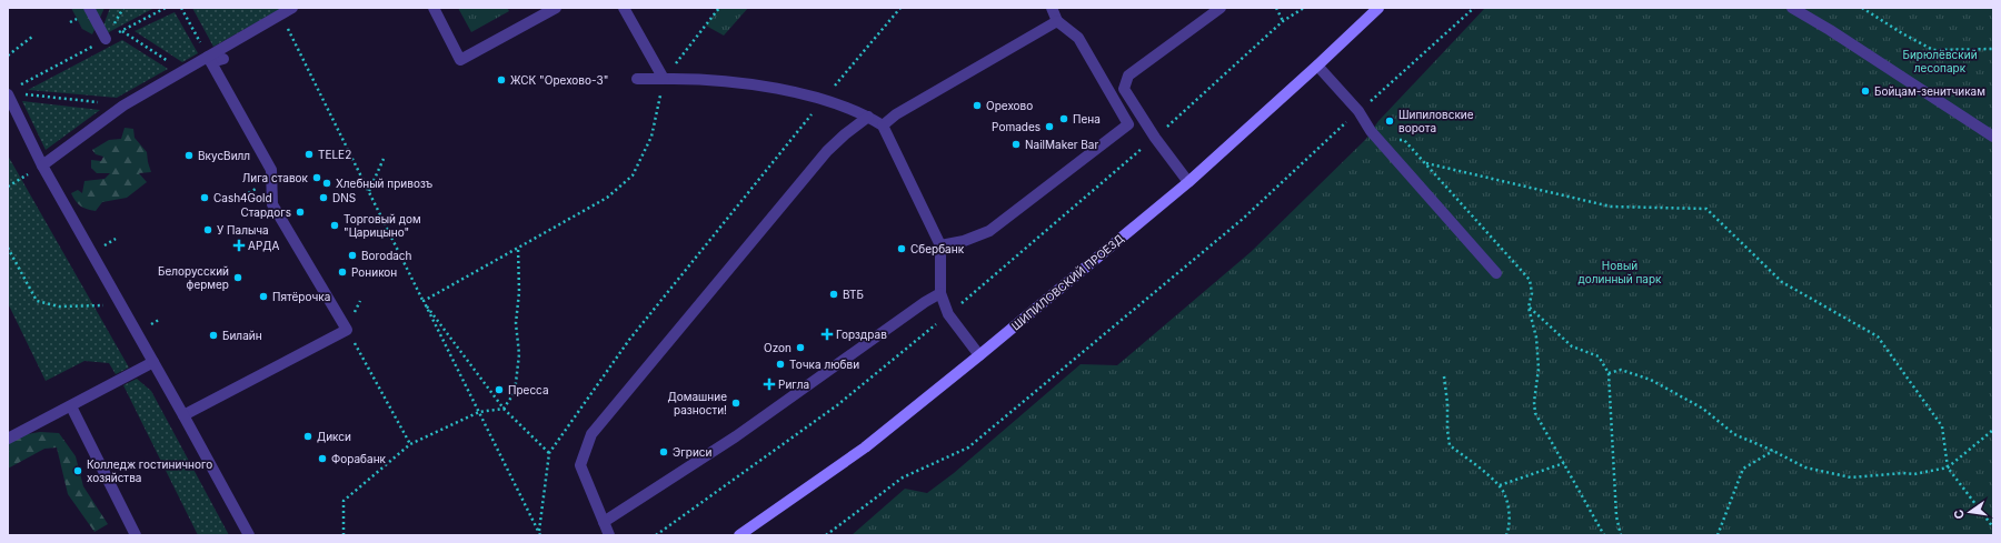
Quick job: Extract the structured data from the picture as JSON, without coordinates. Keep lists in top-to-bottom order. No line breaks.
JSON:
{"streets":{"main road":["ШИПИЛОВСКИЙ ПРОЕЗД"]},"parks":["Бирюлёвский лесопарк","Новый долинный парк"],"places":{"other":["ЖСК \"Орехово-3\"","Бойцам-зенитчикам","Орехово","Пена","Шипиловские ворота","Pomades","NailMaker Bar","TELE2","ВкусВилл","Лига ставок","Хлебный привозъ","Cash4Gold","DNS","Стардогs","Торговый дом \"Царицыно\"","У Палыча","Сбербанк","Borodach","Роникон","Белорусский фермер","ВТБ","Пятёрочка","Билайн","Ozon","Точка любви","Пресса","Домашние разности!","Дикси","Эгриси","Форабанк","Колледж гостиничного хозяйcтва"],"health":["АРДА","Горздрав","Ригла"]},"north":"left"}
